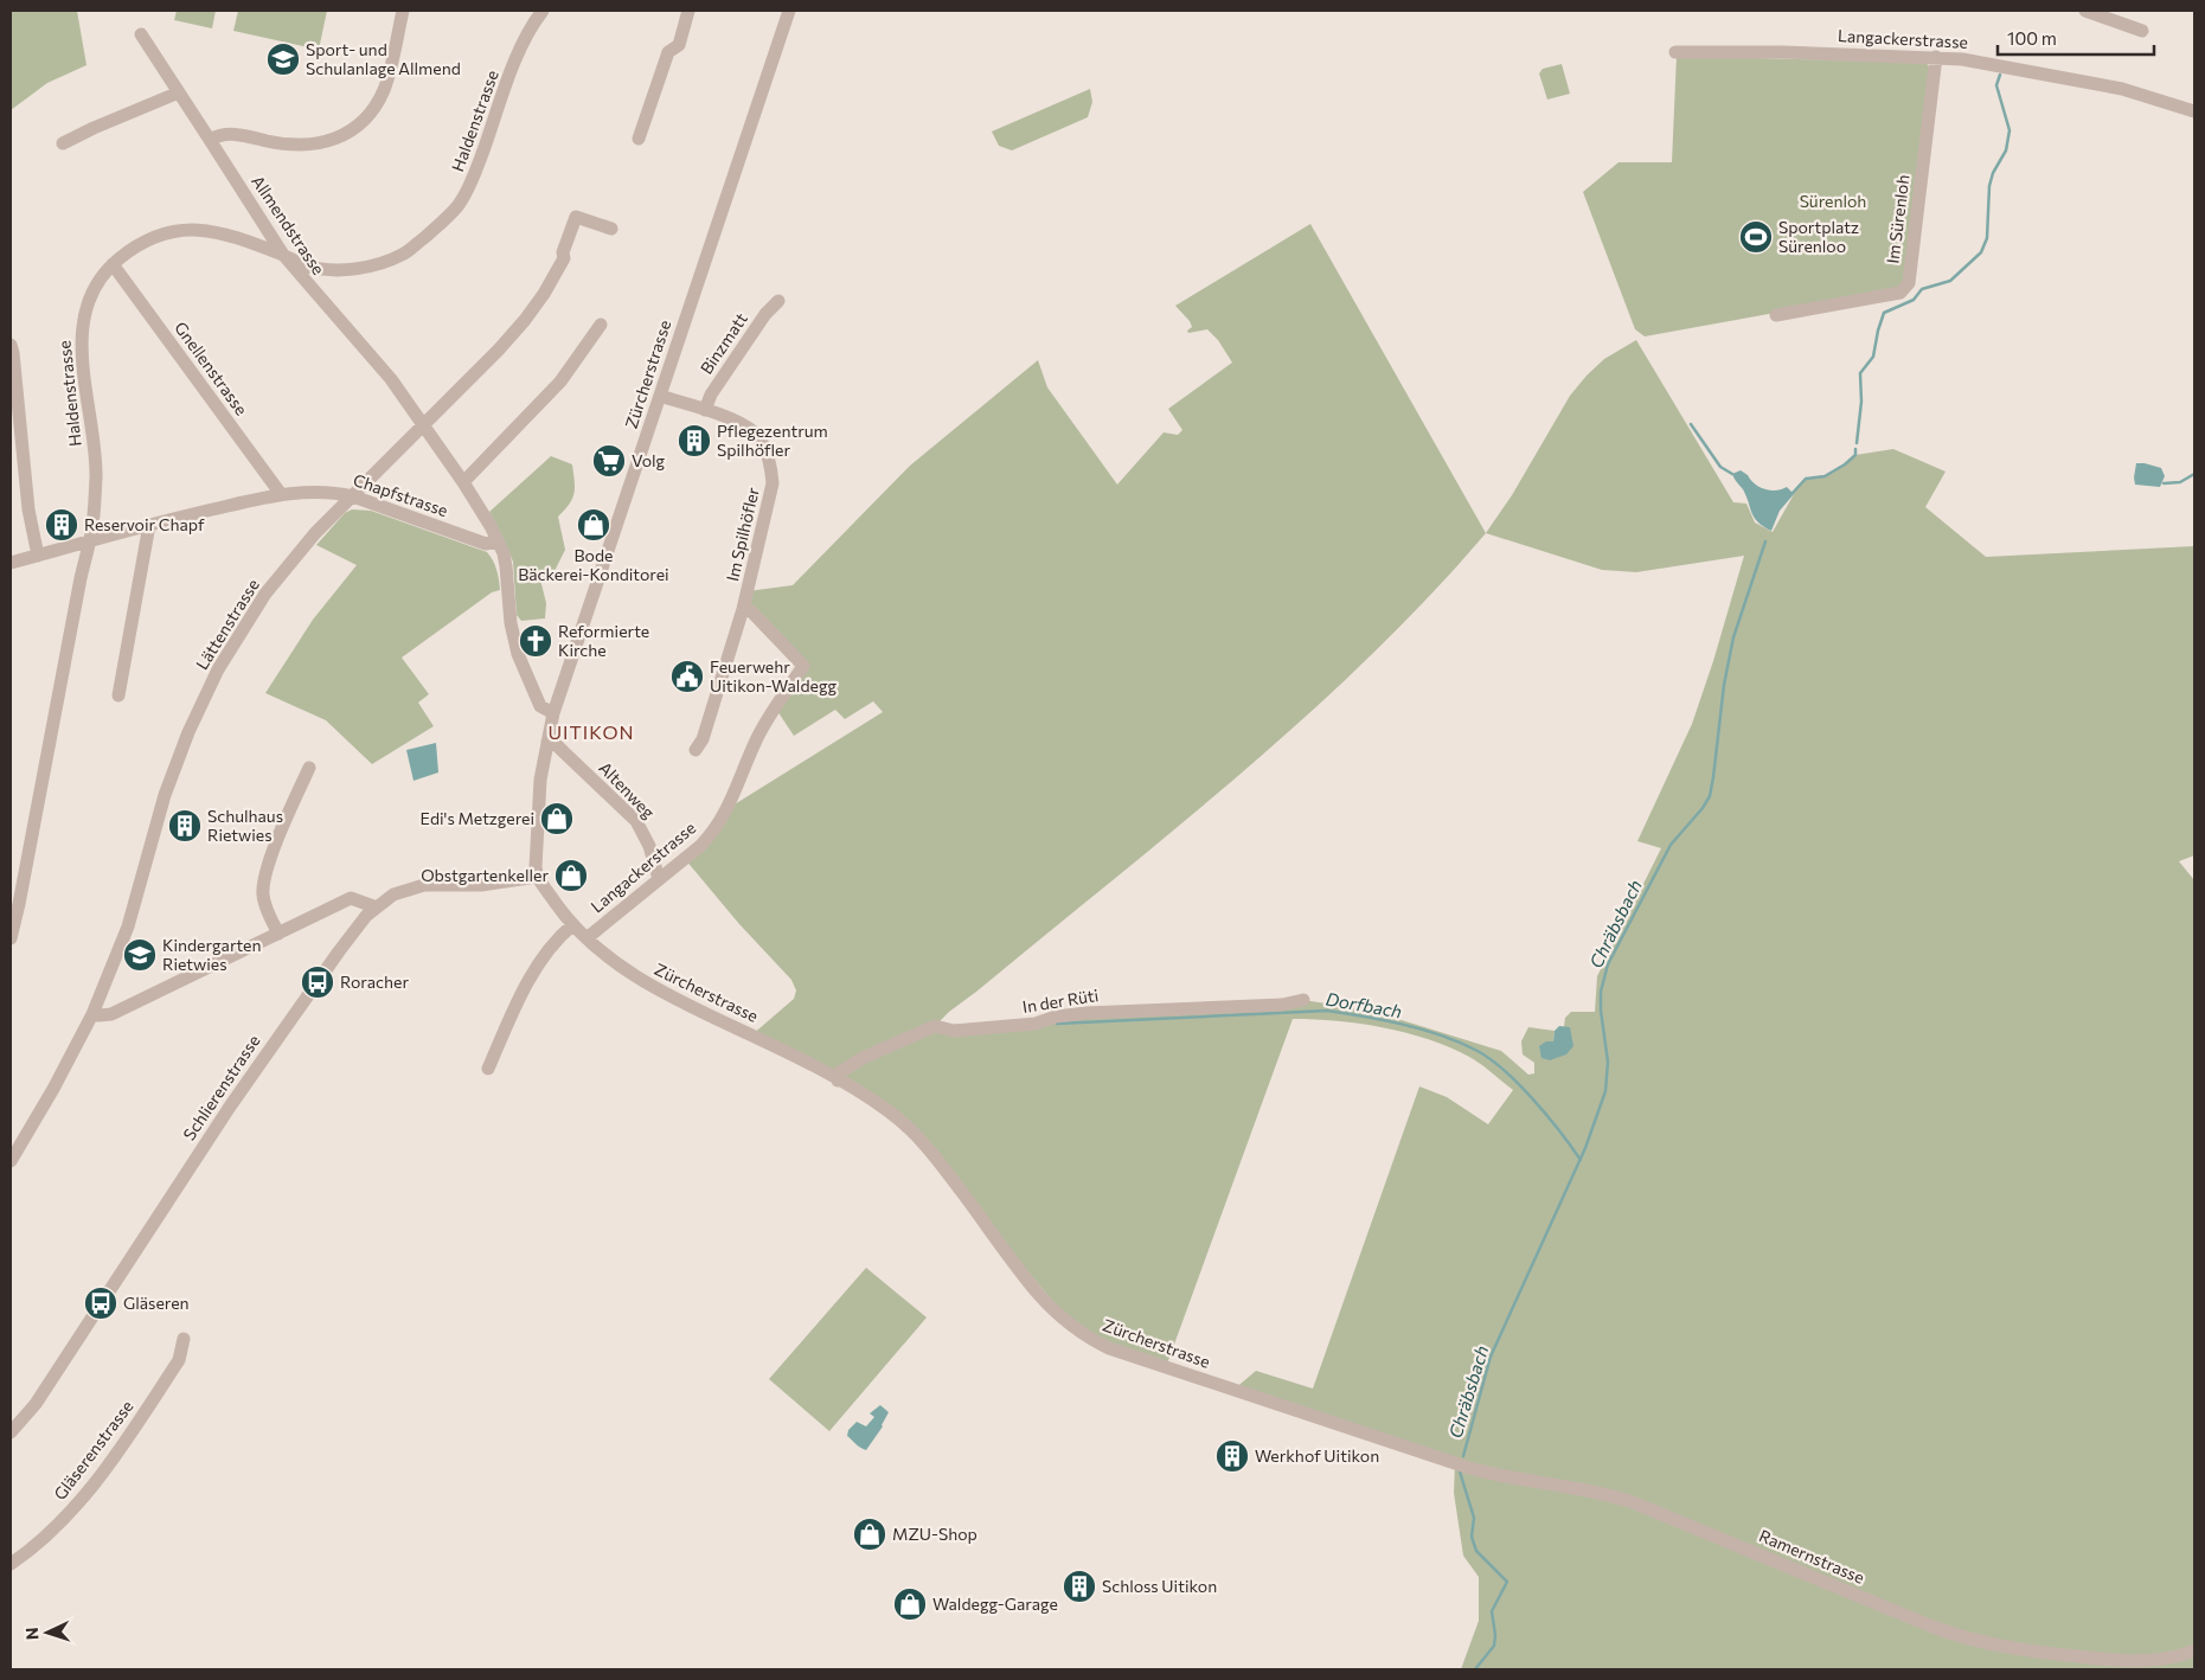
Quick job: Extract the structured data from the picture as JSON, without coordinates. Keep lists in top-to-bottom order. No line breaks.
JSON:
{"streets":{"street":["Langackerstrasse","Haldenstrasse","Im Sürenloh","Allmendstrasse","Binzmatt","Gnellenstrasse","Zürcherstrasse","Chapfstrasse","Im Spilhöfler","Lättenstrasse","Altenweg","In der Rüti","Schlierenstrasse","Gläserenstrasse","Ramernstrasse"]},"crossings":[["Langackerstrasse","Im Sürenloh"],["Langackerstrasse","Zürcherstrasse"],["Langackerstrasse","Im Spilhöfler"],["Langackerstrasse","Altenweg"],["Haldenstrasse","Allmendstrasse"],["Haldenstrasse","Gnellenstrasse"],["Haldenstrasse","Chapfstrasse"],["Allmendstrasse","Zürcherstrasse"],["Allmendstrasse","Chapfstrasse"],["Allmendstrasse","Lättenstrasse"],["Binzmatt","Im Spilhöfler"],["Gnellenstrasse","Chapfstrasse"],["Zürcherstrasse","Im Spilhöfler"],["Zürcherstrasse","Altenweg"],["Zürcherstrasse","In der Rüti"],["Zürcherstrasse","Schlierenstrasse"],["Zürcherstrasse","Ramernstrasse"],["Chapfstrasse","Lättenstrasse"]],"districts":["UITIKON"],"water":["Chräbsbach","Dorfbach"],"parks":["Sürenloh"],"places":{"school or university":["Sport- und Schulanlage Allmend","Kindergarten Rietwies"],"sports":["Sportplatz Sürenloo"],"building":["Pflegezentrum Spilhöfler","Reservoir Chapf","Schulhaus Rietwies","Werkhof Uitikon","Schloss Uitikon"],"supermarket":["Volg"],"shop":["Bode Bäckerei-Konditorei","Edi's Metzgerei","Obstgartenkeller","MZU-Shop","Waldegg-Garage"],"church":["Reformierte Kirche"],"public building":["Feuerwehr Uitikon-Waldegg"],"bus stop":["Roracher","Gläseren"]},"scale_bar":"100 m","north":"left"}
